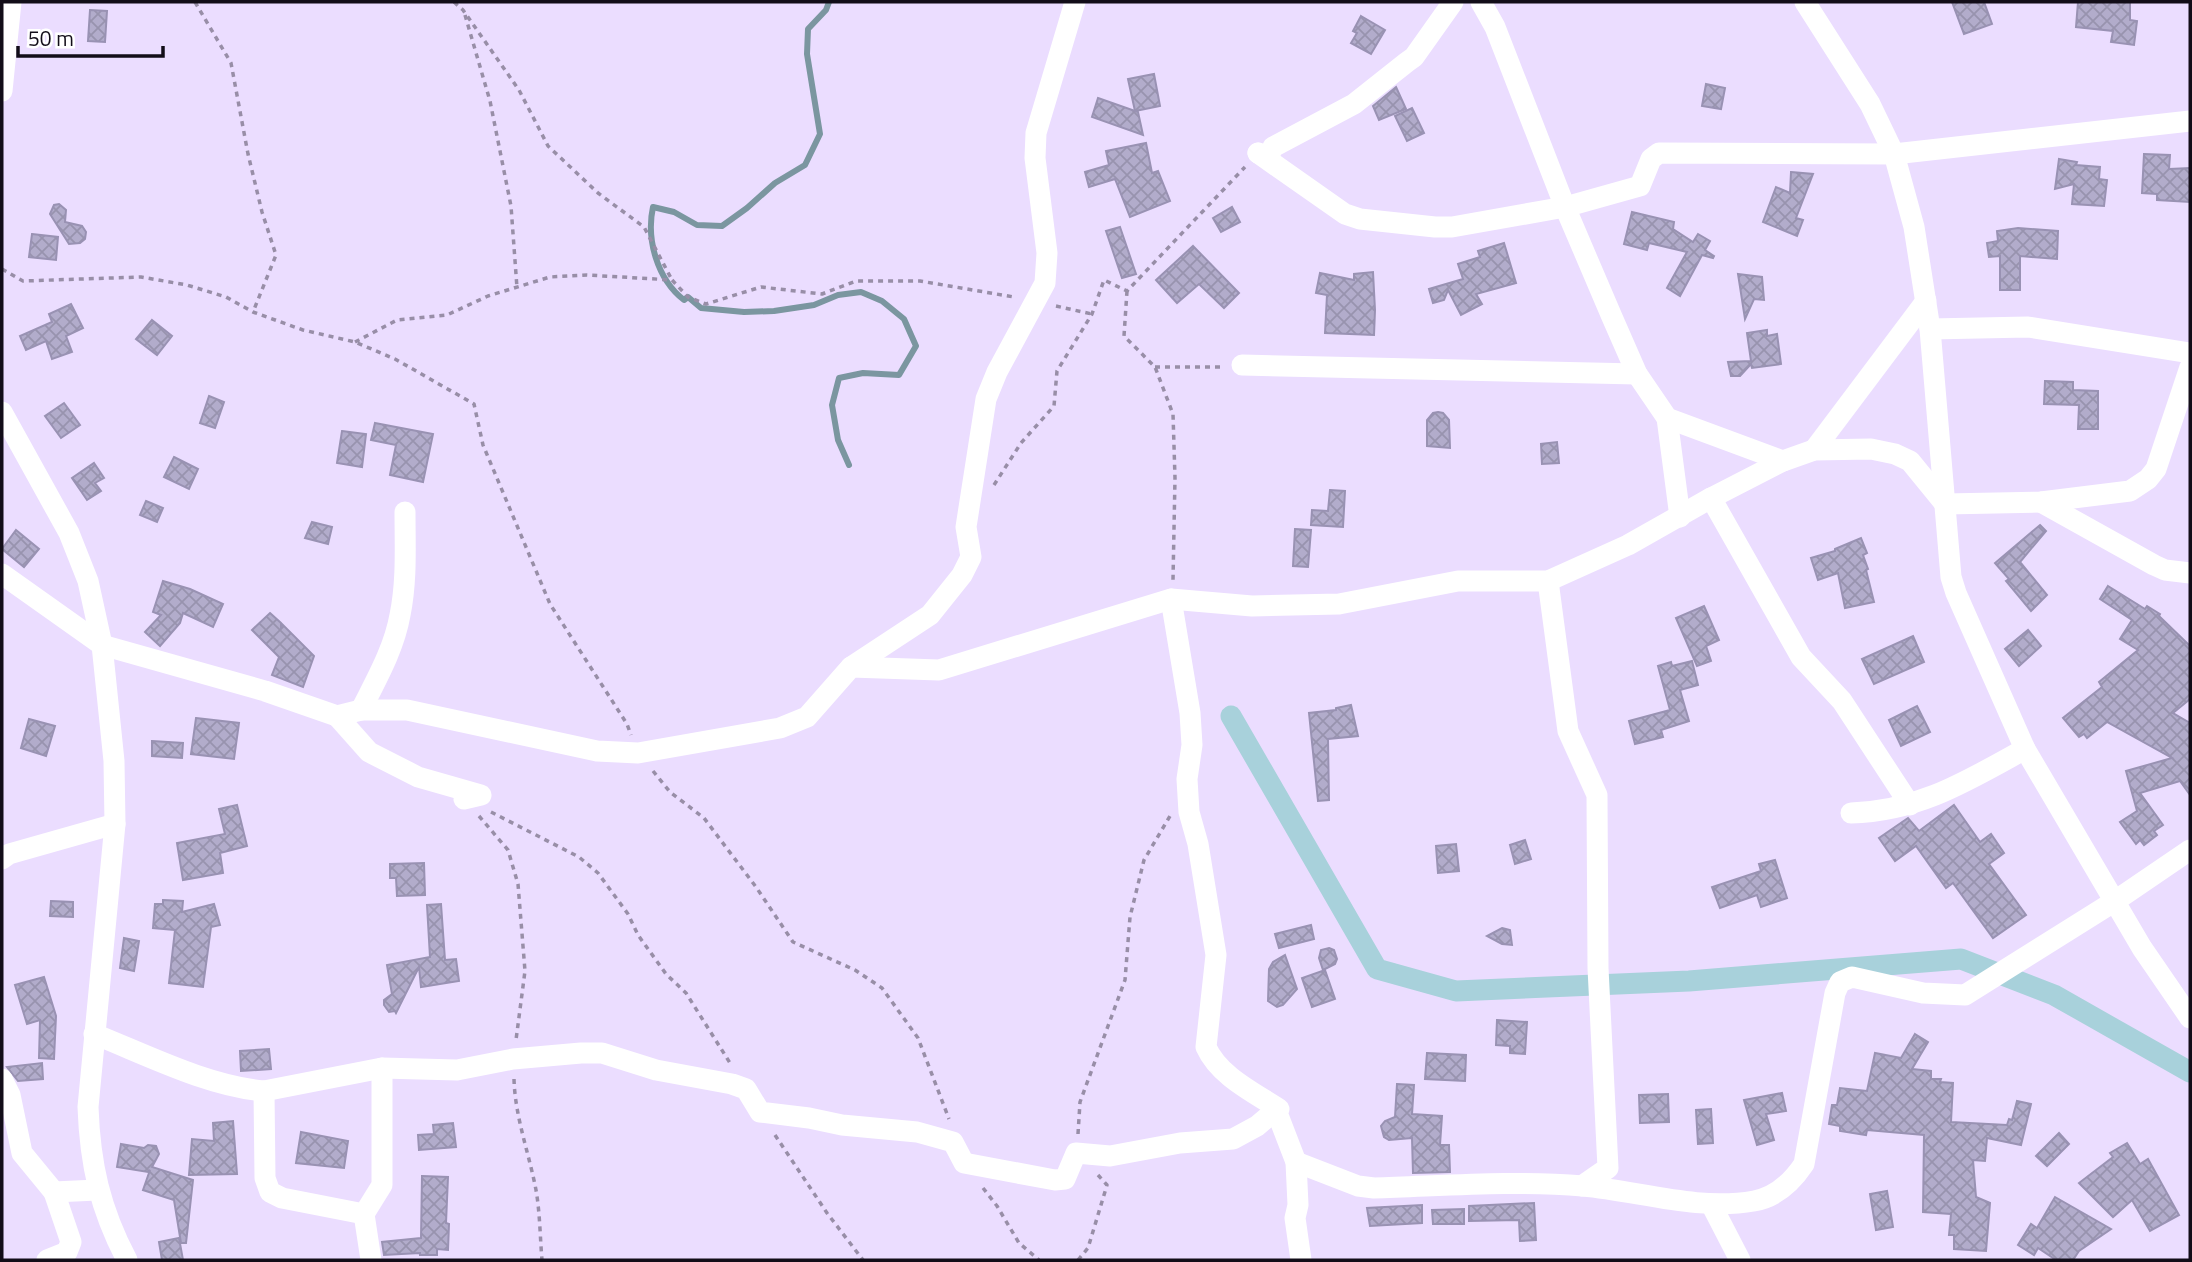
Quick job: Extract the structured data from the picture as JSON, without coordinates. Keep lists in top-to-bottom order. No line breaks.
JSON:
{"scale_bar":"50 m"}
